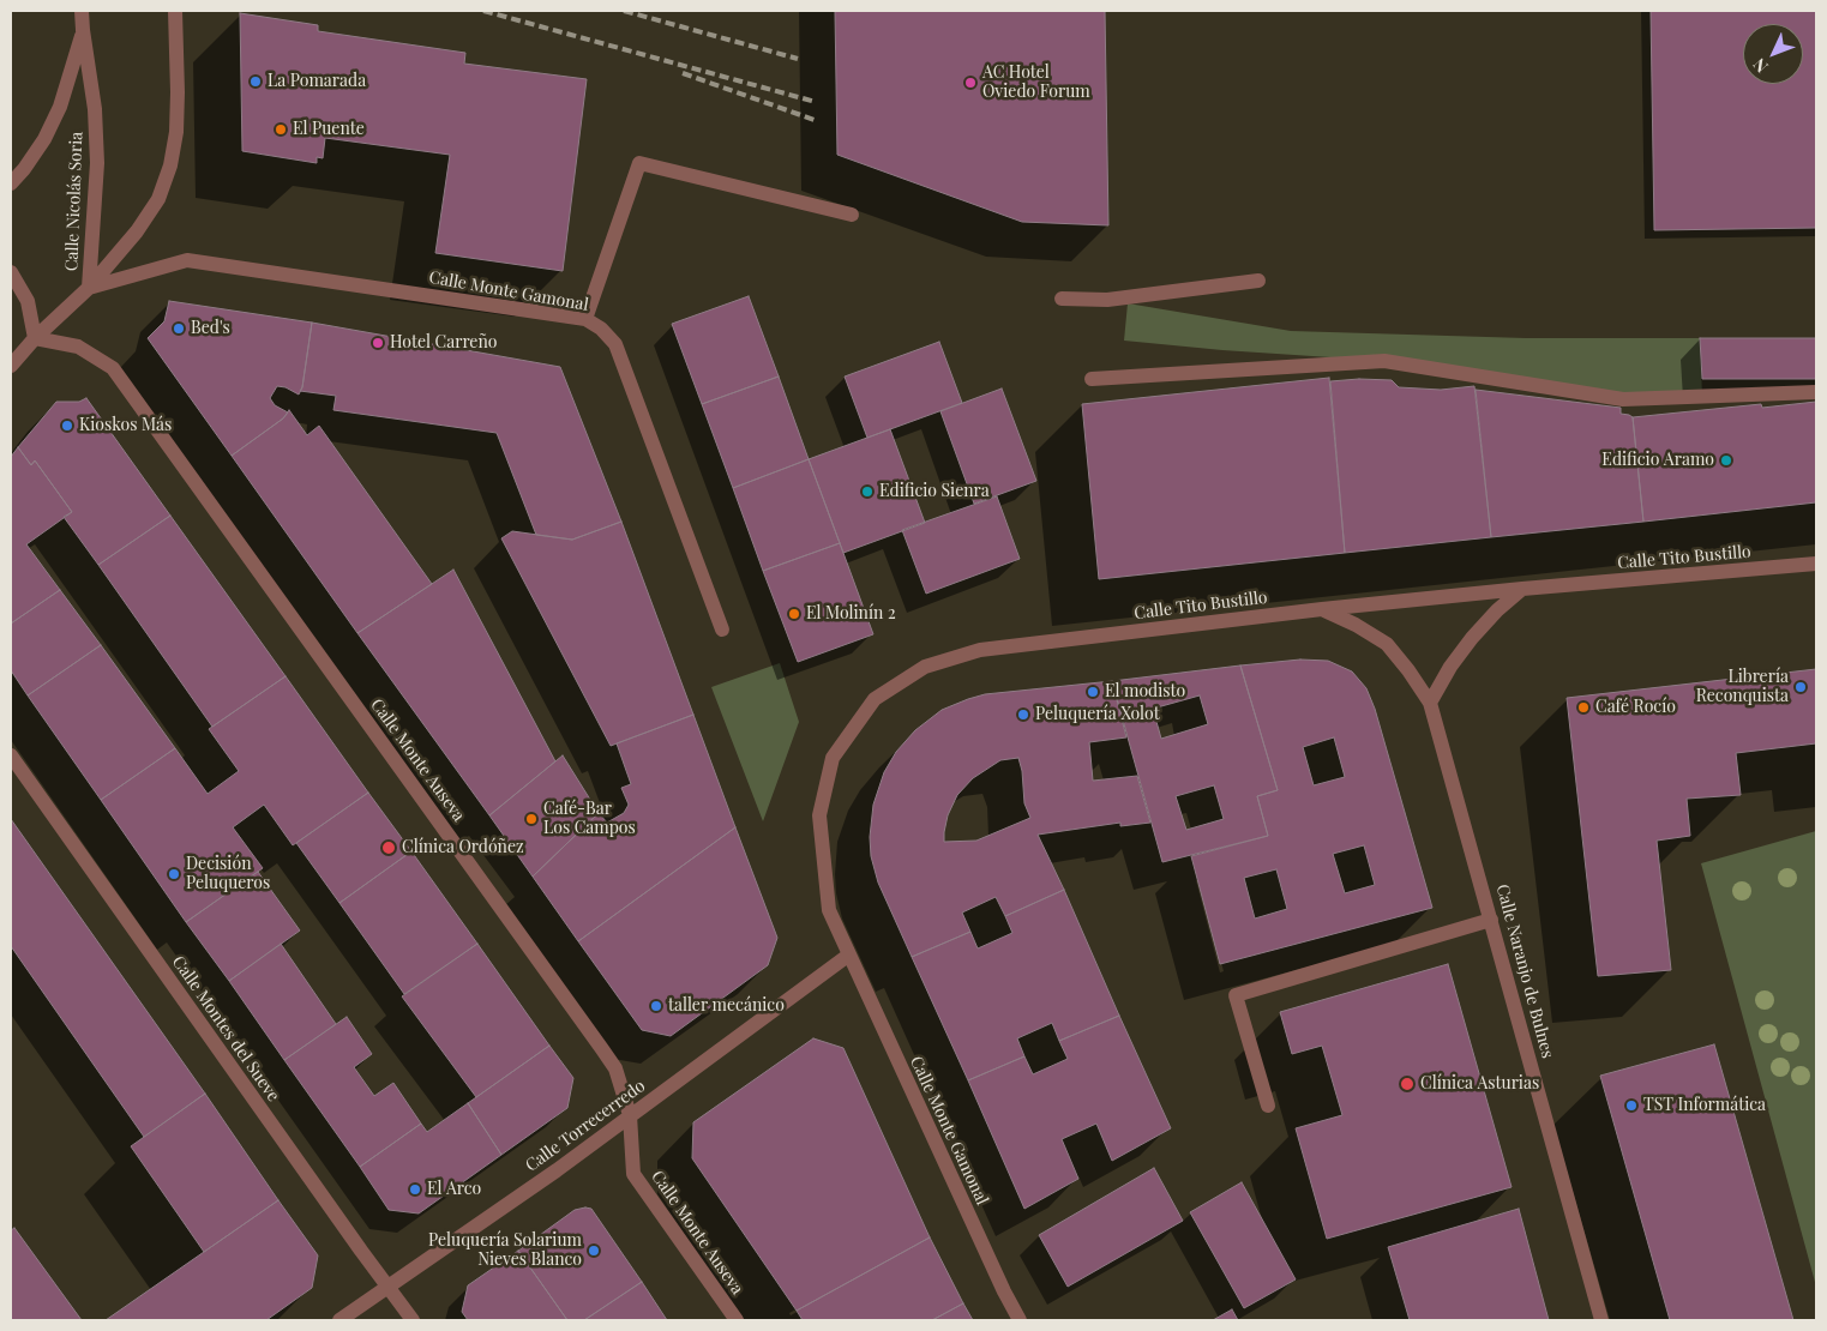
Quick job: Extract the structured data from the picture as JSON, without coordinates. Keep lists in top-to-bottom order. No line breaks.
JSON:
{"streets":{"street":["Calle Nicolás Soria","Calle Monte Gamonal","Calle Tito Bustillo","Calle Monte Auseva","Calle Naranjo de Bulnes","Calle Montes del Sueve","Calle Torrecerredo"]},"crossings":[["Calle Nicolás Soria","Calle Monte Gamonal"],["Calle Nicolás Soria","Calle Monte Auseva"],["Calle Monte Gamonal","Calle Tito Bustillo"],["Calle Monte Gamonal","Calle Torrecerredo"],["Calle Tito Bustillo","Calle Naranjo de Bulnes"],["Calle Tito Bustillo","Calle Torrecerredo"],["Calle Monte Auseva","Calle Torrecerredo"],["Calle Montes del Sueve","Calle Torrecerredo"]],"places":["La Pomarada","AC Hotel Oviedo Forum","El Puente","Bed's","Hotel Carreño","Kioskos Más","Edificio Aramo","Edificio Sienra","El Molinín 2","Librería Reconquista","El modisto","Café Rocío","Peluquería Xolot","Café-Bar Los Campos","Clínica Ordóñez","Decisión Peluqueros","taller mecánico","Clínica Asturias","TST Informática","El Arco","Peluquería Solarium Nieves Blanco"],"north":"bottom left"}
